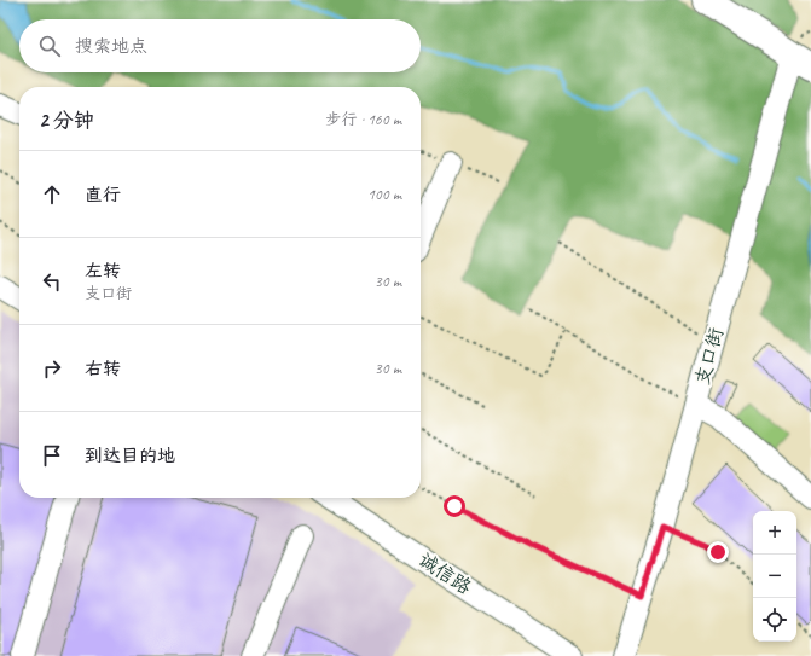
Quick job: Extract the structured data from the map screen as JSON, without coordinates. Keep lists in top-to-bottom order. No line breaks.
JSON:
{"streets":{"street":["支口街","诚信路"]},"page":{"search":"搜索地点","heading":["2 分钟","步行 · 160 m"],"list":[["直行","100 m"],["左转","支口街","30 m"],["右转","30 m"],"到达目的地"],"map_buttons":["+","−"]}}
